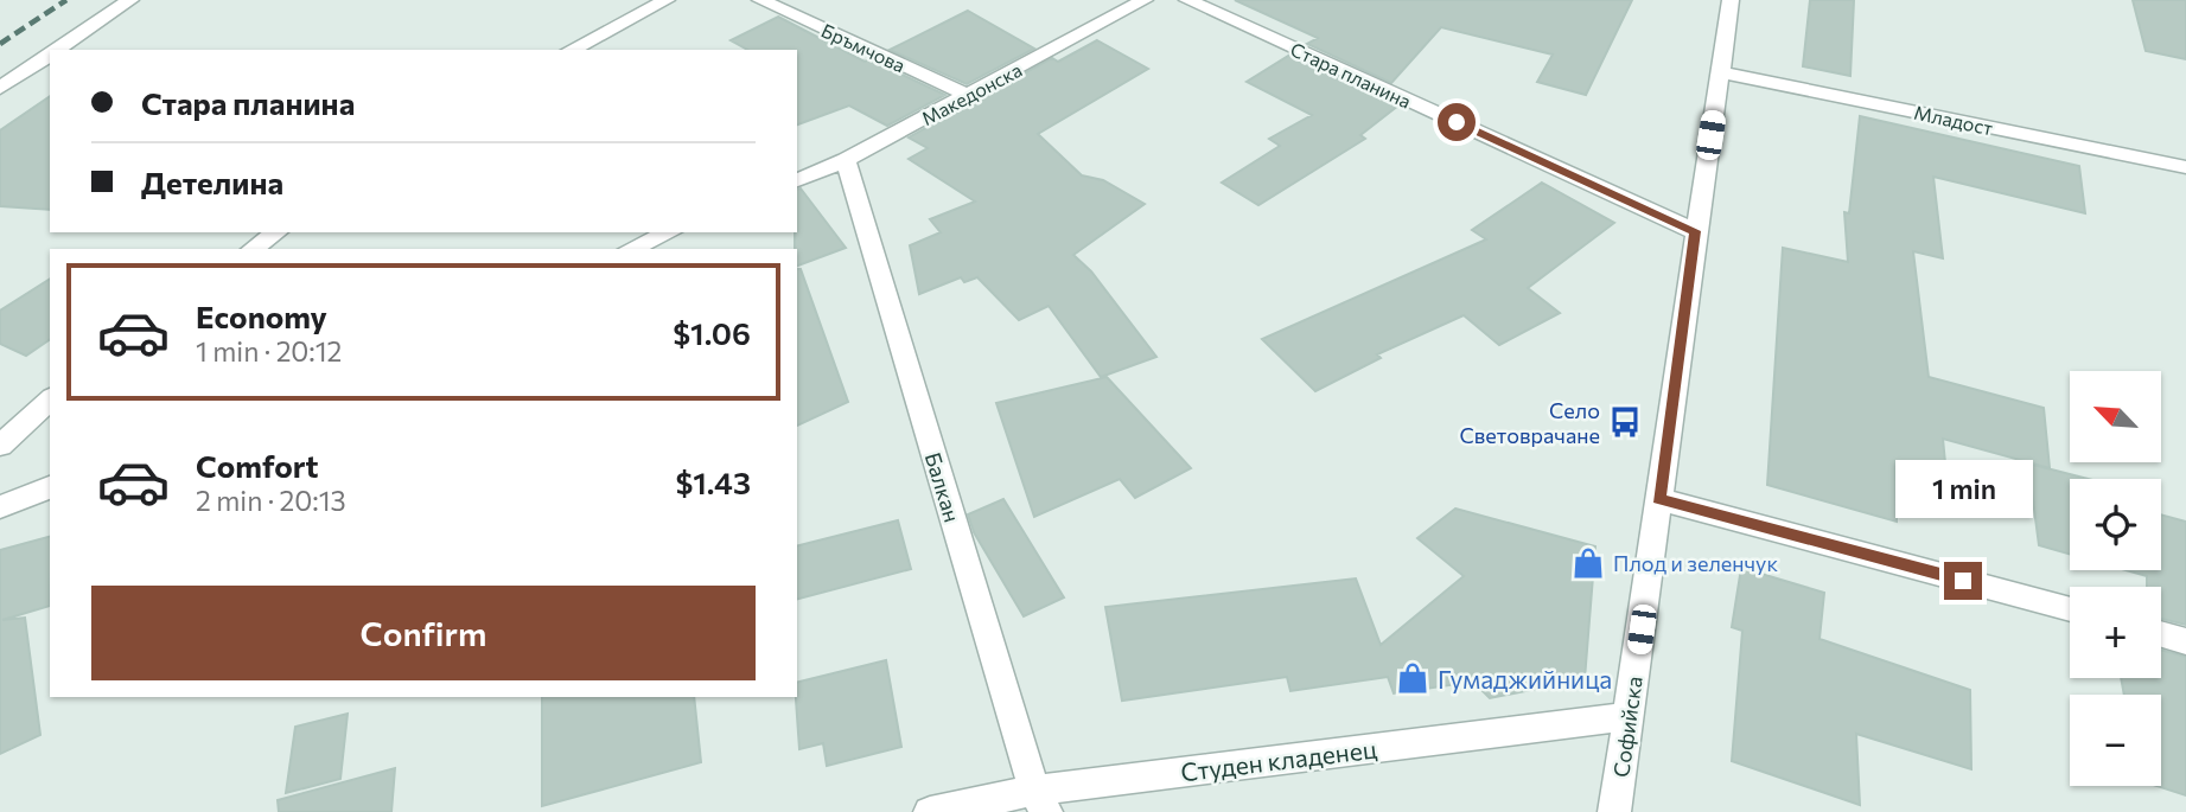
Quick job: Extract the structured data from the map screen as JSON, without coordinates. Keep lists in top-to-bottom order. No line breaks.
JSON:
{"streets":{"street":["Бръмчова","Стара планина","Македонска","Младост","Балкан","Софийска","Студен кладенец"]},"crossings":[["Бръмчова","Македонска"],["Стара планина","Софийска"],["Македонска","Балкан"],["Младост","Софийска"],["Балкан","Студен кладенец"],["Софийска","Студен кладенец"]],"places":{"bus stop":["Село Световрачане"],"shop":["Плод и зеленчук","Гумаджийница"]},"north":"top left","page":{"banner":["Стара планина","Детелина"],"list":[{"name":"Economy","note":"1 min · 20:12","value":"$1.06"},{"name":"Comfort","note":"2 min · 20:13","value":"$1.43"}],"map_buttons":["+","−"],"bubble":"1 min","buttons":"Confirm"}}
